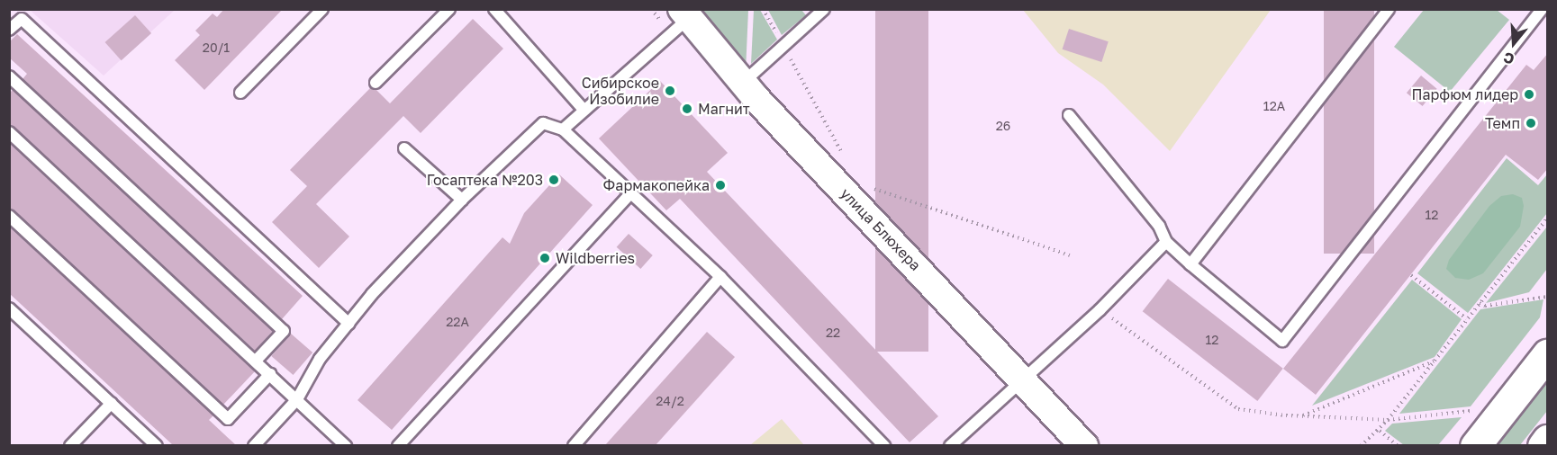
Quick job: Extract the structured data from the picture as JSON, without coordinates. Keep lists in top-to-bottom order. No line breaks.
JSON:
{"streets":{"street":["улица Блюхера"]},"places":["Сибирское Изобилие","Парфюм лидер","Магнит","Темп","Госаптека №203","Фармакопейка","Wildberries"],"house_numbers":["20/1","12А","26","12","22А","22","12","24/2"],"north":"bottom"}
